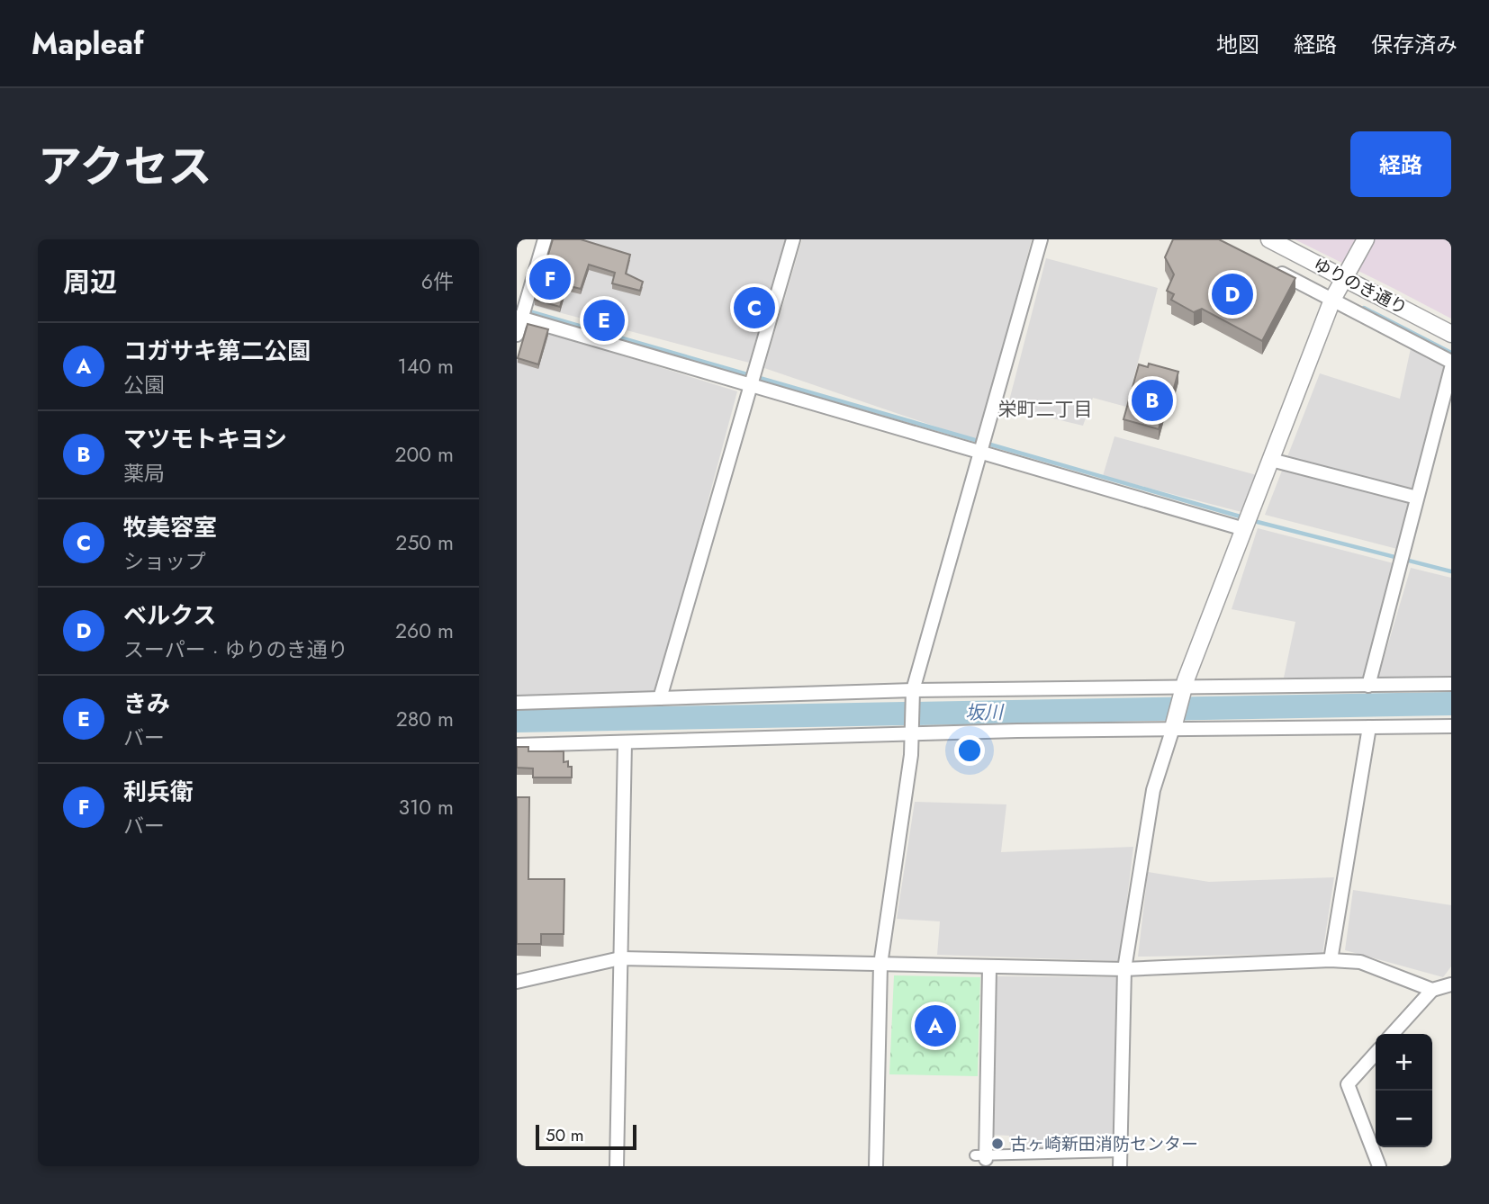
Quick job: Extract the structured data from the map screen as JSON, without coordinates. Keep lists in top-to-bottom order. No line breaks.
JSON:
{"streets":{"street":["ゆりのき通り"]},"districts":["栄町二丁目"],"water":["坂川"],"places":["古ヶ崎新田消防センター"],"scale_bar":"50 m","page":{"header":"Mapleaf","nav":["地図","経路","保存済み"],"title":"アクセス","buttons":"経路","heading":["周辺","6件"],"pins":["F","D","C","E","B","A"],"list":[{"mark":"A","name":"コガサキ第二公園","note":"公園","value":"140 m"},{"mark":"B","name":"マツモトキヨシ","note":"薬局","value":"200 m"},{"mark":"C","name":"牧美容室","note":"ショップ","value":"250 m"},{"mark":"D","name":"ベルクス","note":"スーパー · ゆりのき通り","value":"260 m"},{"mark":"E","name":"きみ","note":"バー","value":"280 m"},{"mark":"F","name":"利兵衛","note":"バー","value":"310 m"}],"map_buttons":["+","−"],"scale":"50 m"}}
